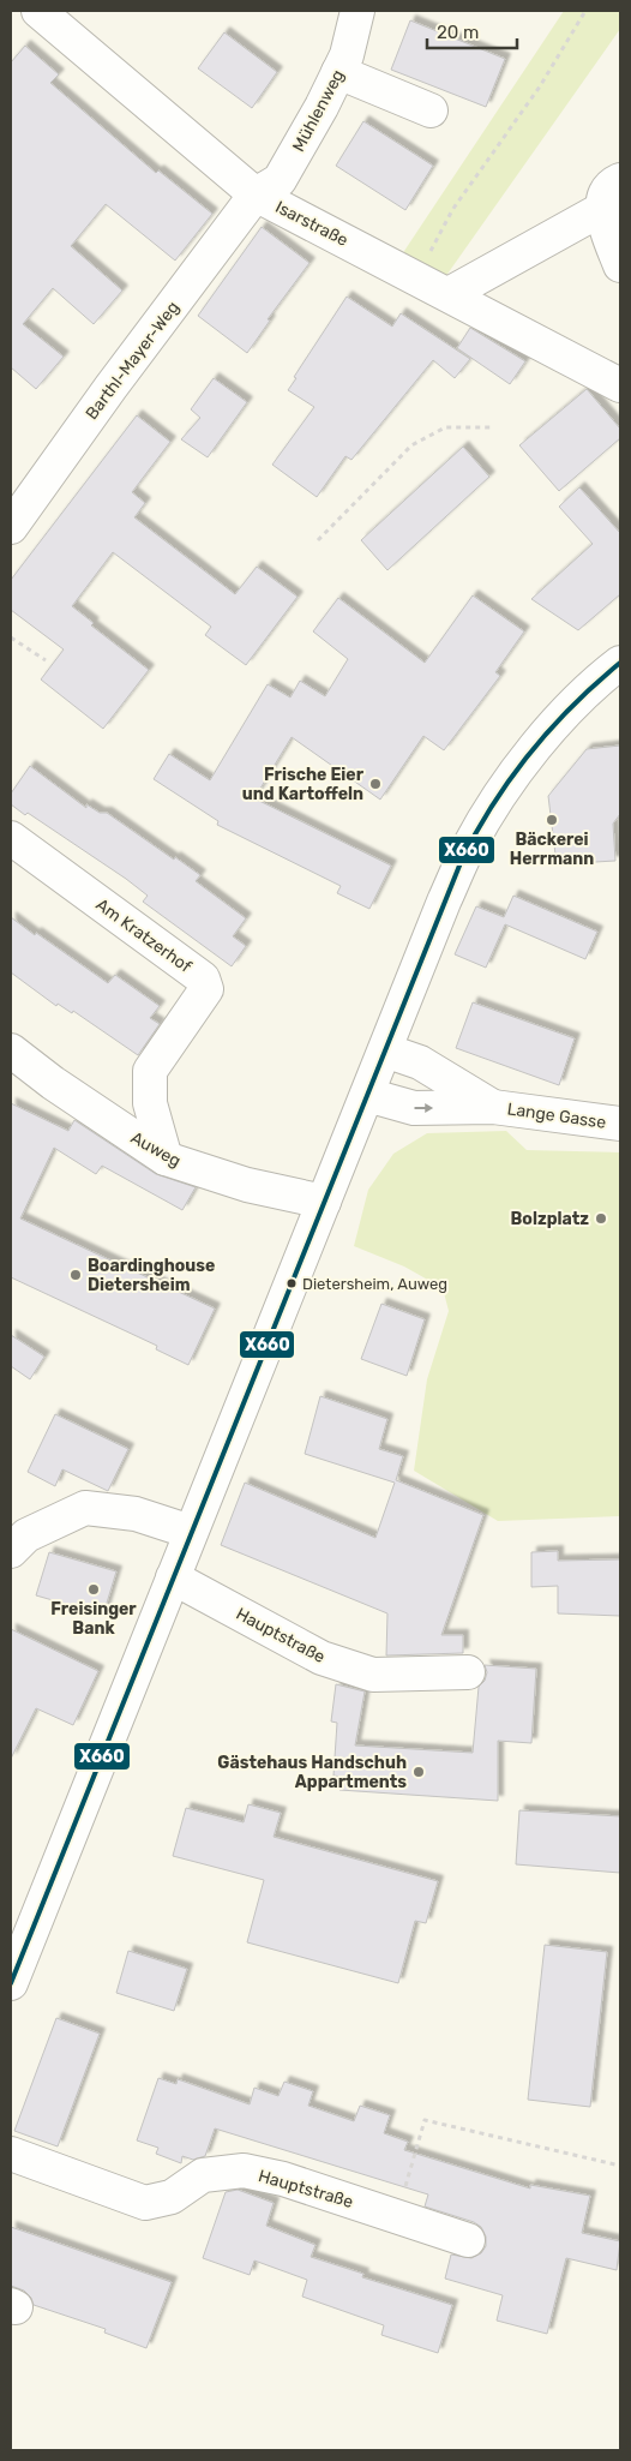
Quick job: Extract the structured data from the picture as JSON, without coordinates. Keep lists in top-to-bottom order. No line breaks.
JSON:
{"streets":{"street":["Mühlenweg","Isarstraße","Barthl-Mayer-Weg","Am Kratzerhof","Lange Gasse","Auweg","Hauptstraße"]},"crossings":[["Mühlenweg","Isarstraße"],["Mühlenweg","Barthl-Mayer-Weg"],["Isarstraße","Barthl-Mayer-Weg"],["Am Kratzerhof","Auweg"]],"places":["Frische Eier und Kartoffeln","Bäckerei Herrmann","Bolzplatz","Boardinghouse Dietersheim","Dietersheim, Auweg","Freisinger Bank","Gästehaus Handschuh Appartments"],"lines":["transit line X660"],"scale_bar":"20 m"}
